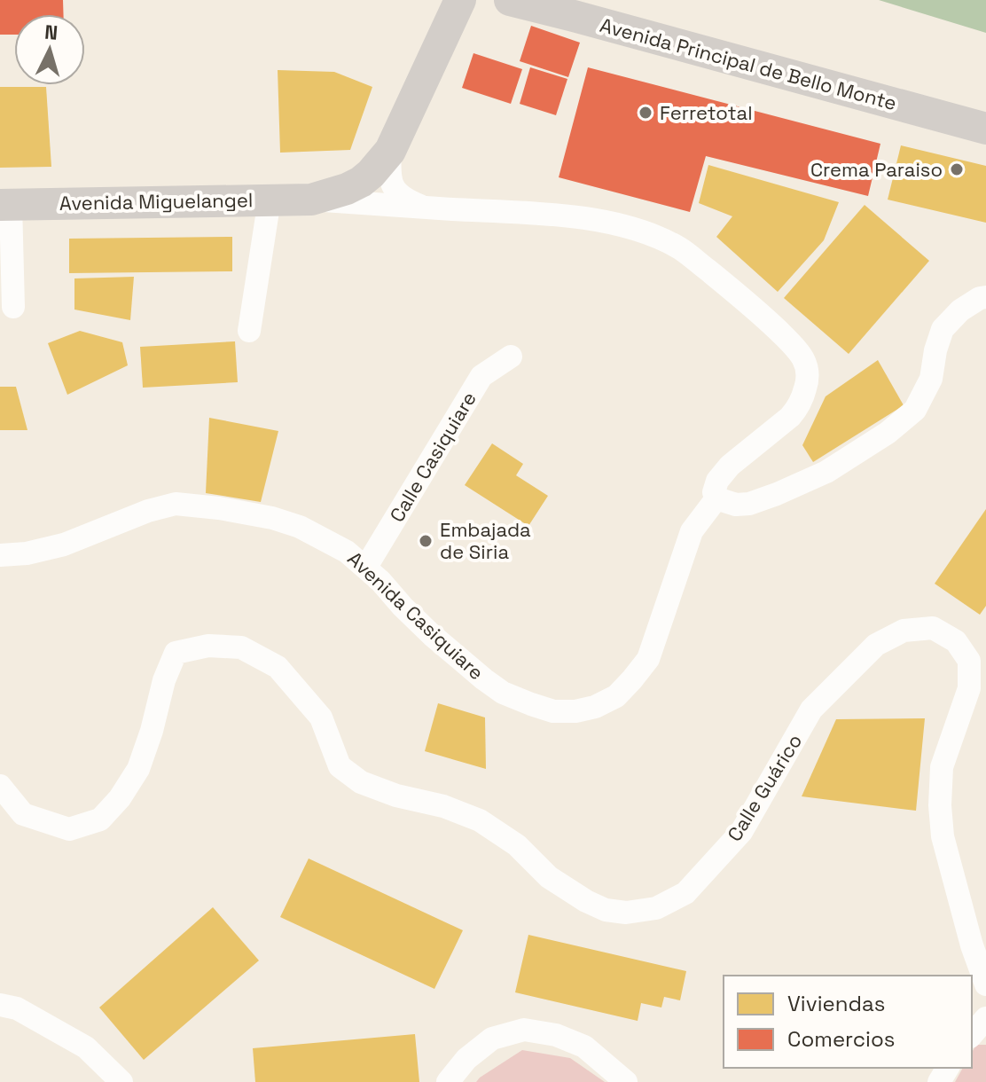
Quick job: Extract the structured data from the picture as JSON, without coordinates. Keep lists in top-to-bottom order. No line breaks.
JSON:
{"streets":{"street":["Avenida Principal de Bello Monte","Avenida Miguelangel","Calle Casiquiare","Avenida Casiquiare","Calle Guárico"]},"crossings":[["Avenida Miguelangel","Avenida Casiquiare"],["Calle Casiquiare","Avenida Casiquiare"]],"places":["Ferretotal","Crema Paraiso","Embajada de Siria"],"legend":["Viviendas","Comercios"],"north":"top"}
